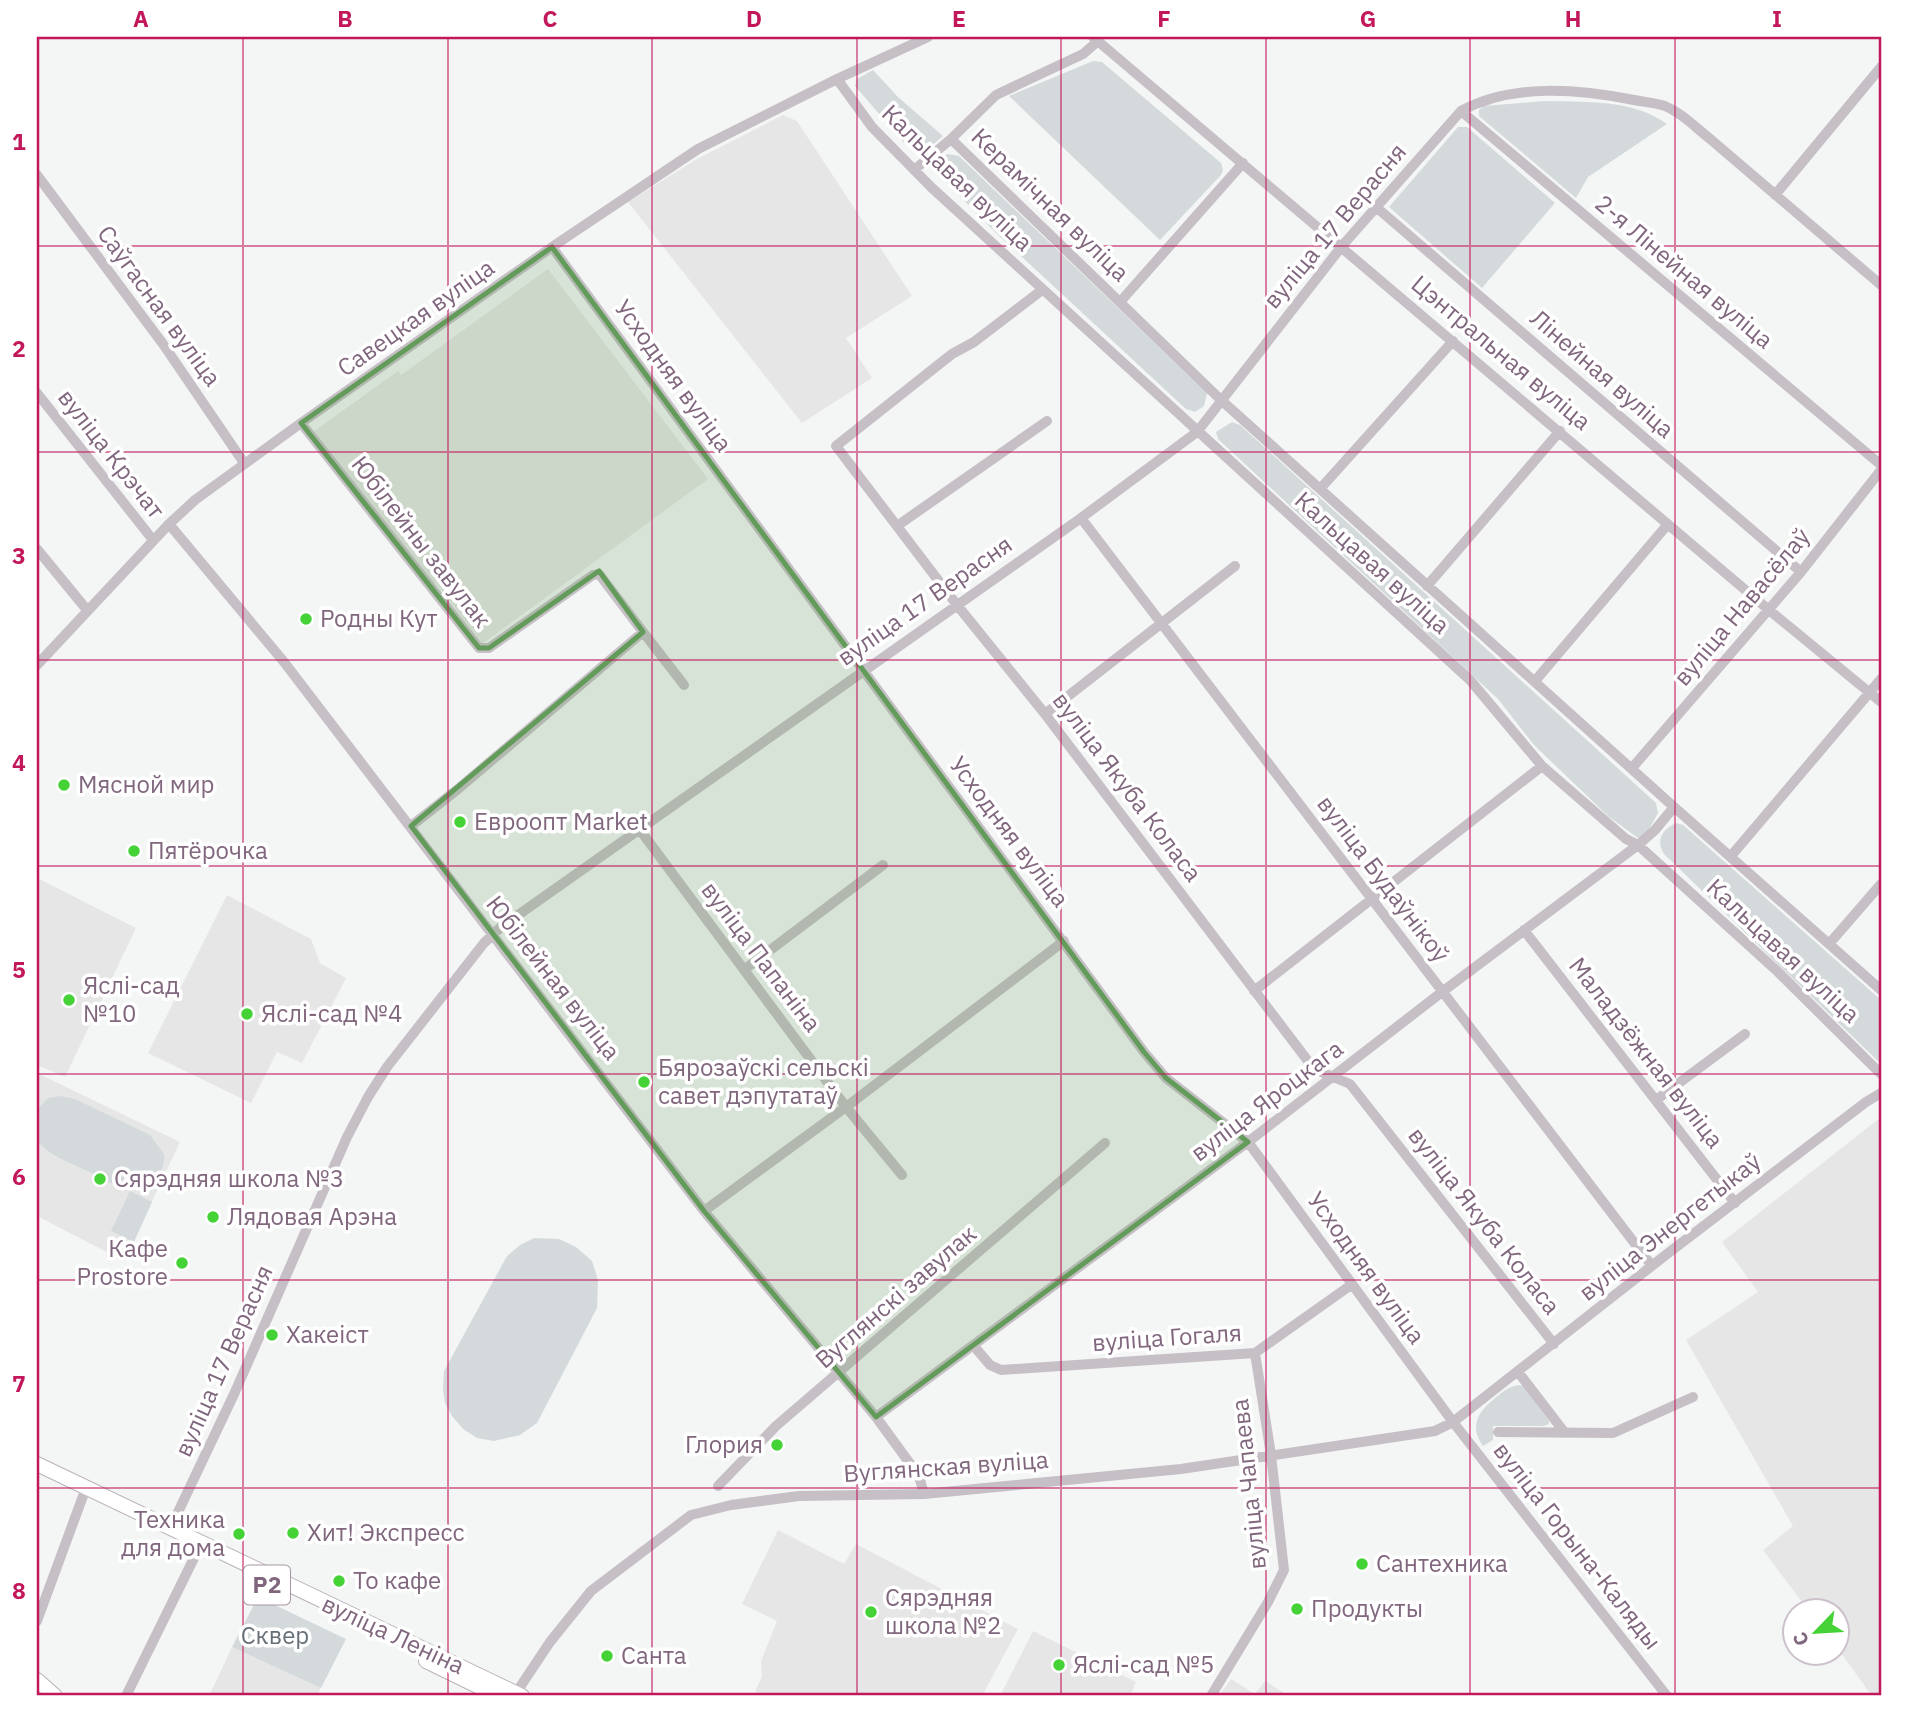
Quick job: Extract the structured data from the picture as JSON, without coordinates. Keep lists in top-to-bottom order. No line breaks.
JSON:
{"streets":{"main road":["Р2","вуліца Леніна"],"street":["Кальцавая вуліца","Керамічная вуліца","вуліца 17 Верасня","2-я Лінейная вуліца","Саўгасная вуліца","Савецкая вуліца","Цэнтральная вуліца","Лінейная вуліца","Усходняя вуліца","вуліца Крэчат","Юбілейны завулак","вуліца Навасёлаў","вуліца Якуба Коласа","вуліца Будаўнікоў","вуліца Папаніна","Юбілейная вуліца","Маладзёжная вуліца","вуліца Яроцкага","вуліца Энергетыкаў","Вуглянскі завулак","вуліца Гогаля","Вуглянская вуліца","вуліца Чапаева","вуліца Горына-Каляды"]},"crossings":[["Кальцавая вуліца","вуліца 17 Верасня"],["Кальцавая вуліца","Савецкая вуліца"],["Кальцавая вуліца","вуліца Якуба Коласа"],["Кальцавая вуліца","вуліца Яроцкага"],["Керамічная вуліца","вуліца 17 Верасня"],["Керамічная вуліца","вуліца Навасёлаў"],["Керамічная вуліца","вуліца Яроцкага"],["вуліца 17 Верасня","2-я Лінейная вуліца"],["вуліца 17 Верасня","Цэнтральная вуліца"],["вуліца 17 Верасня","Лінейная вуліца"],["вуліца 17 Верасня","Усходняя вуліца"],["вуліца 17 Верасня","вуліца Якуба Коласа"],["вуліца 17 Верасня","вуліца Будаўнікоў"],["вуліца 17 Верасня","вуліца Папаніна"],["вуліца 17 Верасня","Юбілейная вуліца"],["вуліца 17 Верасня","вуліца Леніна"],["2-я Лінейная вуліца","вуліца Навасёлаў"],["Саўгасная вуліца","Савецкая вуліца"],["Савецкая вуліца","Усходняя вуліца"],["Савецкая вуліца","вуліца Крэчат"],["Савецкая вуліца","Юбілейны завулак"],["Савецкая вуліца","Юбілейная вуліца"],["Цэнтральная вуліца","вуліца Навасёлаў"],["Лінейная вуліца","вуліца Навасёлаў"],["Усходняя вуліца","вуліца Яроцкага"],["Усходняя вуліца","вуліца Энергетыкаў"],["Усходняя вуліца","вуліца Гогаля"],["Усходняя вуліца","Вуглянская вуліца"],["Усходняя вуліца","вуліца Горына-Каляды"],["вуліца Якуба Коласа","вуліца Яроцкага"],["вуліца Якуба Коласа","вуліца Энергетыкаў"],["вуліца Будаўнікоў","вуліца Яроцкага"],["вуліца Будаўнікоў","вуліца Энергетыкаў"],["Юбілейная вуліца","вуліца Яроцкага"],["Юбілейная вуліца","Вуглянскі завулак"],["Юбілейная вуліца","Вуглянская вуліца"],["Маладзёжная вуліца","вуліца Яроцкага"],["Маладзёжная вуліца","вуліца Энергетыкаў"],["вуліца Яроцкага","вуліца Гогаля"],["вуліца Энергетыкаў","Вуглянская вуліца"],["вуліца Энергетыкаў","вуліца Горына-Каляды"],["вуліца Гогаля","вуліца Чапаева"],["Вуглянская вуліца","вуліца Чапаева"],["Вуглянская вуліца","вуліца Горына-Каляды"],["Вуглянская вуліца","вуліца Леніна"]],"parks":["Сквер"],"places":["Родны Кут","Мясной мир","Евроопт Market","Пятёрочка","Яслі-сад №10","Яслі-сад №4","Бярозаўскі сельскі савет дэпутатаў","Сярэдняя школа №3","Лядовая Арэна","Кафе Prostore","Хакеіст","Глория","Хит! Экспресс","Техника для дома","Сантехника","То кафе","Продукты","Сярэдняя школа №2","Санта","Яслі-сад №5"],"north":"bottom left","grid":{"columns":["A","B","C","D","E","F","G","H","I"],"rows":["1","2","3","4","5","6","7","8"]}}
